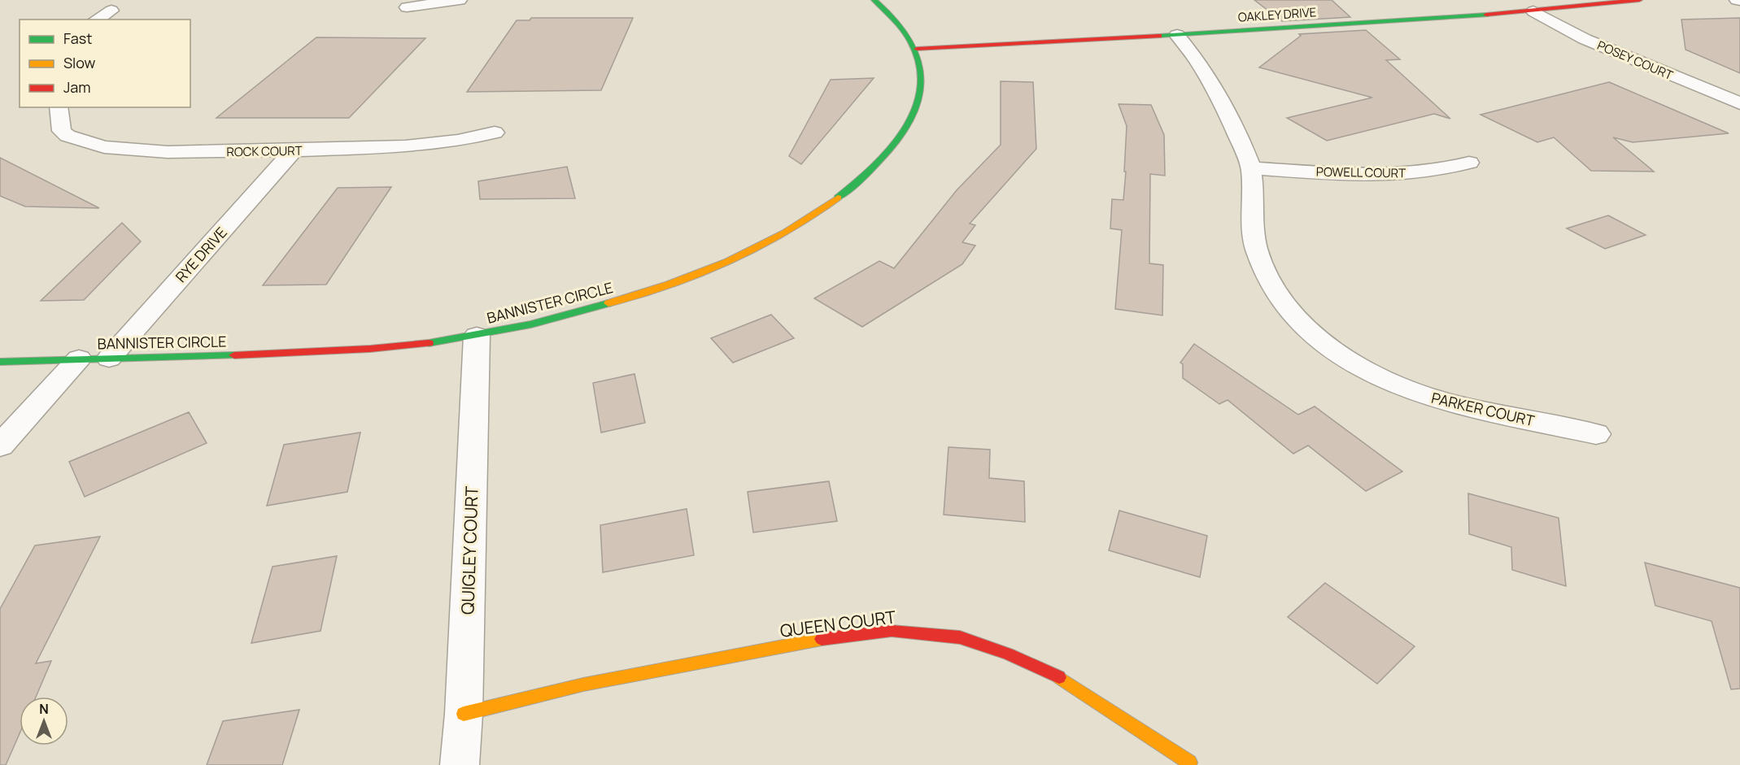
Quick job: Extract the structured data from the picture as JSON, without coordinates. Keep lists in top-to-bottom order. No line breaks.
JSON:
{"streets":{"street":["OAKLEY DRIVE","POSEY COURT","ROCK COURT","POWELL COURT","RYE DRIVE","BANNISTER CIRCLE","PARKER COURT","QUIGLEY COURT","QUEEN COURT"]},"crossings":[["OAKLEY DRIVE","POSEY COURT"],["OAKLEY DRIVE","BANNISTER CIRCLE"],["OAKLEY DRIVE","PARKER COURT"],["ROCK COURT","RYE DRIVE"],["POWELL COURT","PARKER COURT"],["RYE DRIVE","BANNISTER CIRCLE"],["BANNISTER CIRCLE","QUIGLEY COURT"],["QUIGLEY COURT","QUEEN COURT"]],"legend":["Fast","Slow","Jam"],"north":"top"}
